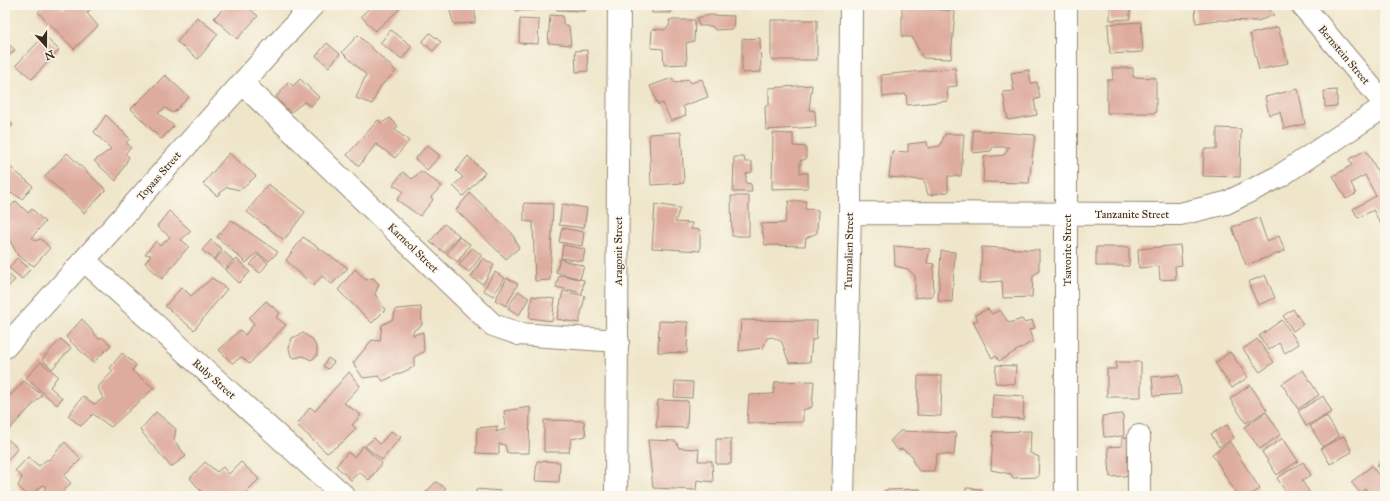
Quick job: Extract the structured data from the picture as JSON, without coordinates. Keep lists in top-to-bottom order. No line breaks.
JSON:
{"streets":{"street":["Bernstein Street","Topaas Street","Tanzanite Street","Karneol Street","Tsavorite Street","Aragonit Street","Turmalien Street","Ruby Street"]},"crossings":[["Bernstein Street","Tanzanite Street"],["Topaas Street","Karneol Street"],["Topaas Street","Ruby Street"],["Tanzanite Street","Tsavorite Street"],["Tanzanite Street","Turmalien Street"],["Karneol Street","Aragonit Street"]],"north":"bottom"}
